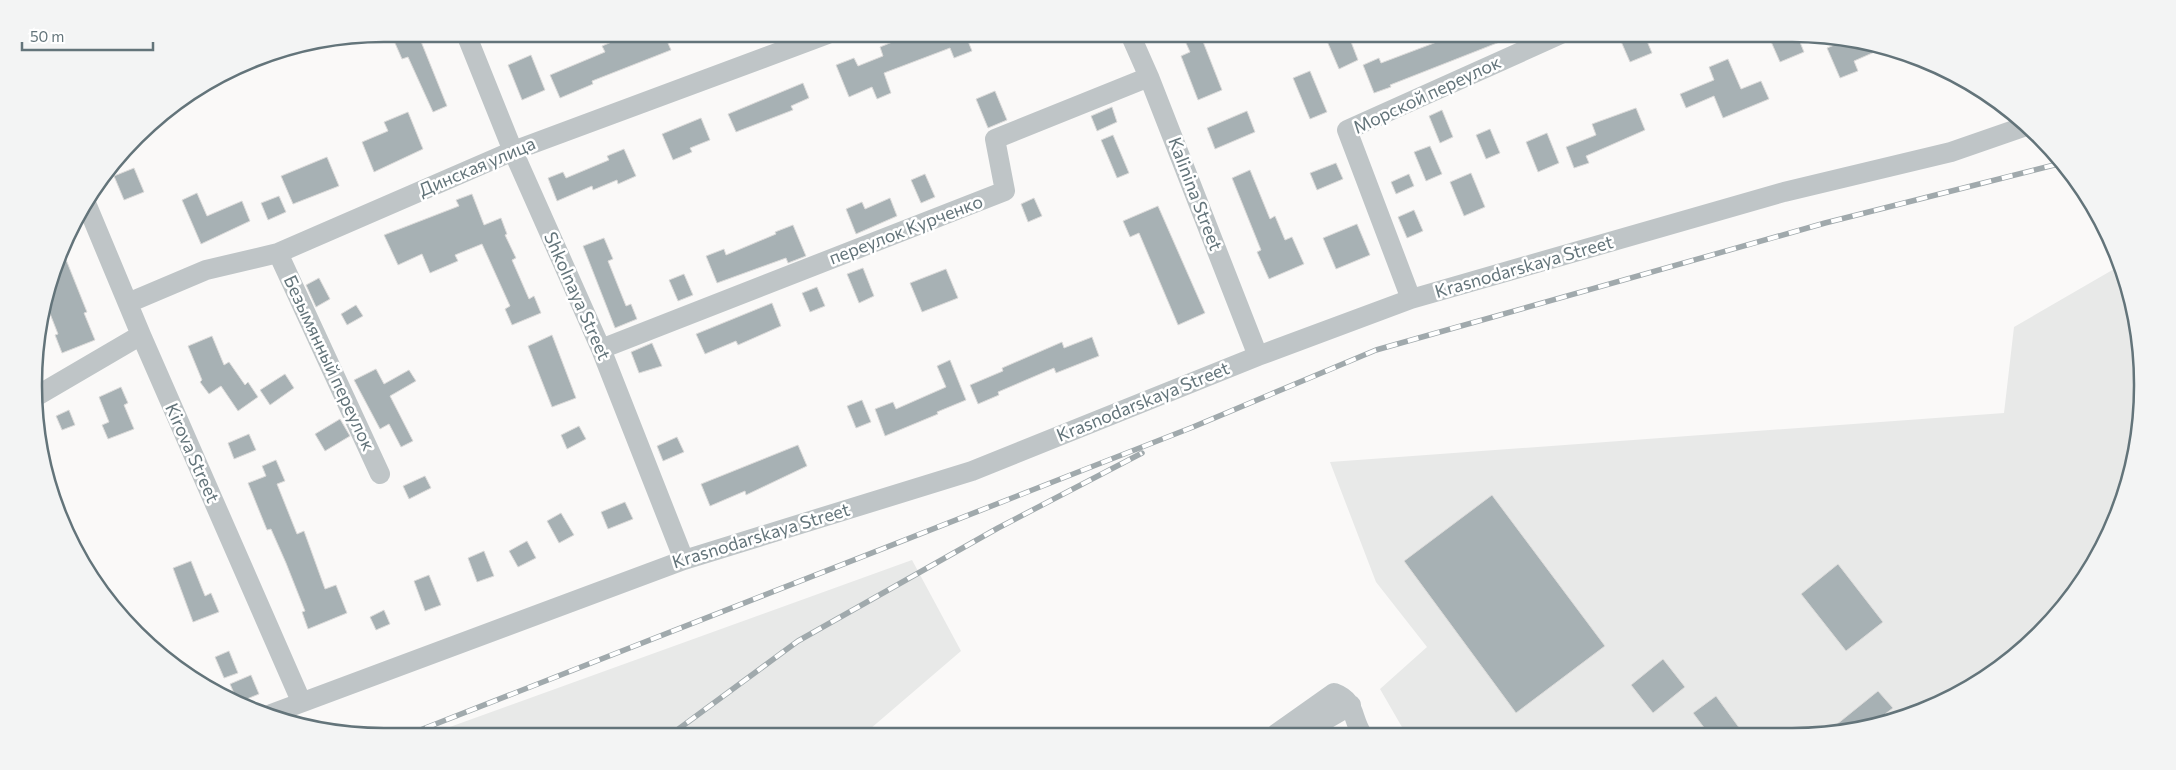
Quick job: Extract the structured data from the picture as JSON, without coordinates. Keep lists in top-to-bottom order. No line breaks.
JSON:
{"streets":{"street":["Морской переулок","Динская улица","Kalinina Street","переулок Курченко","Krasnodarskaya Street","Shkolnaya Street","Безымянный переулок","Kirova Street"]},"crossings":[["Морской переулок","Krasnodarskaya Street"],["Динская улица","Shkolnaya Street"],["Динская улица","Безымянный переулок"],["Динская улица","Kirova Street"],["Kalinina Street","переулок Курченко"],["Kalinina Street","Krasnodarskaya Street"],["переулок Курченко","Shkolnaya Street"],["Krasnodarskaya Street","Shkolnaya Street"],["Krasnodarskaya Street","Kirova Street"]],"scale_bar":"50 m"}
